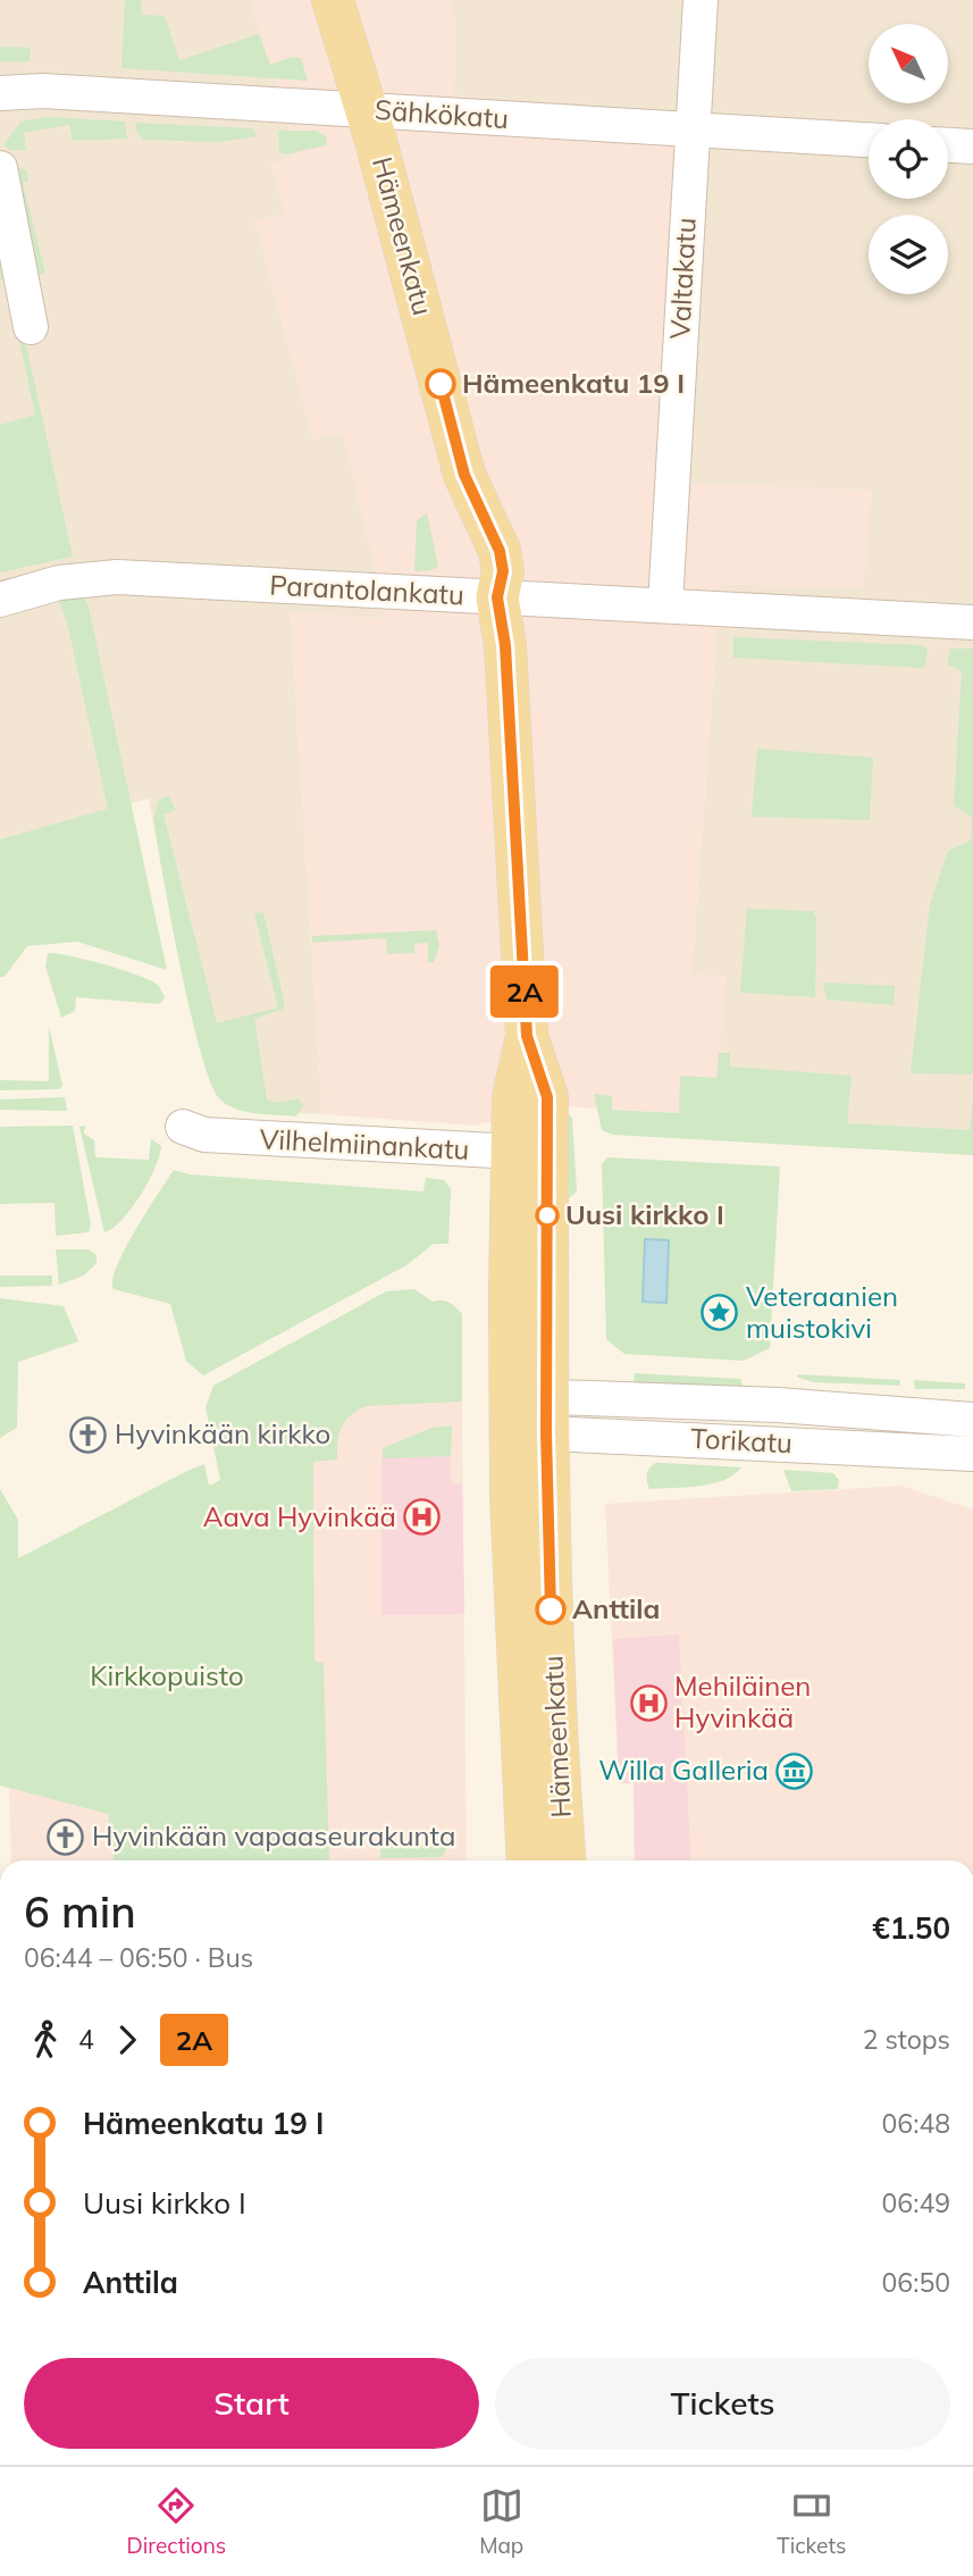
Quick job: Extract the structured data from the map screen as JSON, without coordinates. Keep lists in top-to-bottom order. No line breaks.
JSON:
{"streets":{"main road":["Hämeenkatu"],"street":["Sähkökatu","Valtakatu","Parantolankatu","Vilhelmiinankatu","Torikatu"]},"crossings":[["Sähkökatu","Hämeenkatu"],["Sähkökatu","Valtakatu"],["Hämeenkatu","Parantolankatu"],["Hämeenkatu","Vilhelmiinankatu"],["Hämeenkatu","Torikatu"],["Valtakatu","Parantolankatu"]],"parks":["Kirkkopuisto"],"places":{"other":["Hämeenkatu 19 I","Uusi kirkko I","Anttila"],"place":["Veteraanien muistokivi"],"church":["Hyvinkään kirkko","Hyvinkään vapaaseurakunta"],"hospital":["Aava Hyvinkää","Mehiläinen Hyvinkää"],"museum":["Willa Galleria"]},"lines":["bus line 2A"],"north":"top left","page":{"on_map":"2A","heading":["6 min","06:44 – 06:50 · Bus","€1.50"],"legs":["4","2A","2 stops"],"list":[{"name":"Hämeenkatu 19 I","value":"06:48"},{"name":"Uusi kirkko I","value":"06:49"},{"name":"Anttila","value":"06:50"}],"buttons":["Start","Tickets"],"tabs":["Directions","Map","Tickets"]}}
